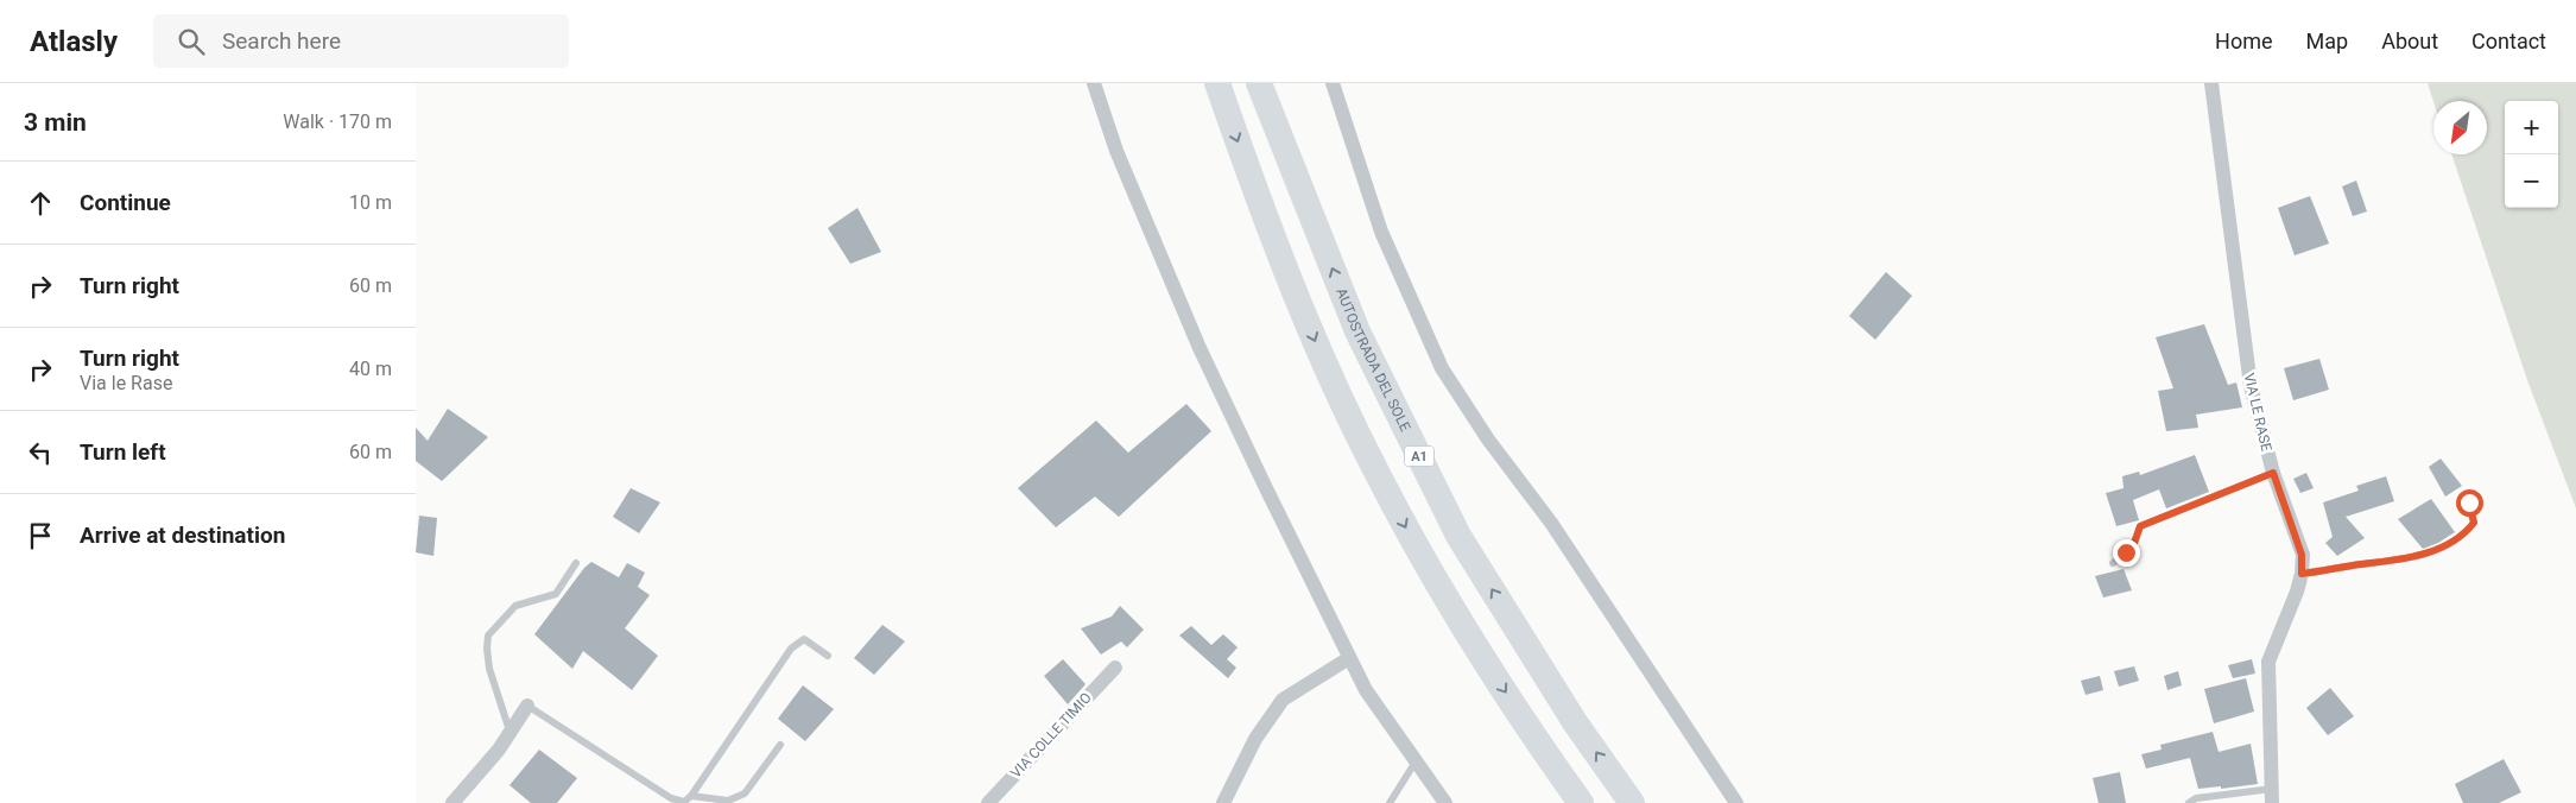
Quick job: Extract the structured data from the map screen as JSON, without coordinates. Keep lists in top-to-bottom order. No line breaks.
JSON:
{"streets":{"highway":["AUTOSTRADA DEL SOLE","A1"],"street":["VIA LE RASE","VIA COLLE TIMIO"]},"north":"bottom left","page":{"header":"Atlasly","search":"Search here","nav":["Home","Map","About","Contact"],"heading":["3 min","Walk · 170 m"],"map_buttons":["+","−"],"list":[["Continue","10 m"],["Turn right","60 m"],["Turn right","Via le Rase","40 m"],["Turn left","60 m"],"Arrive at destination"]}}
